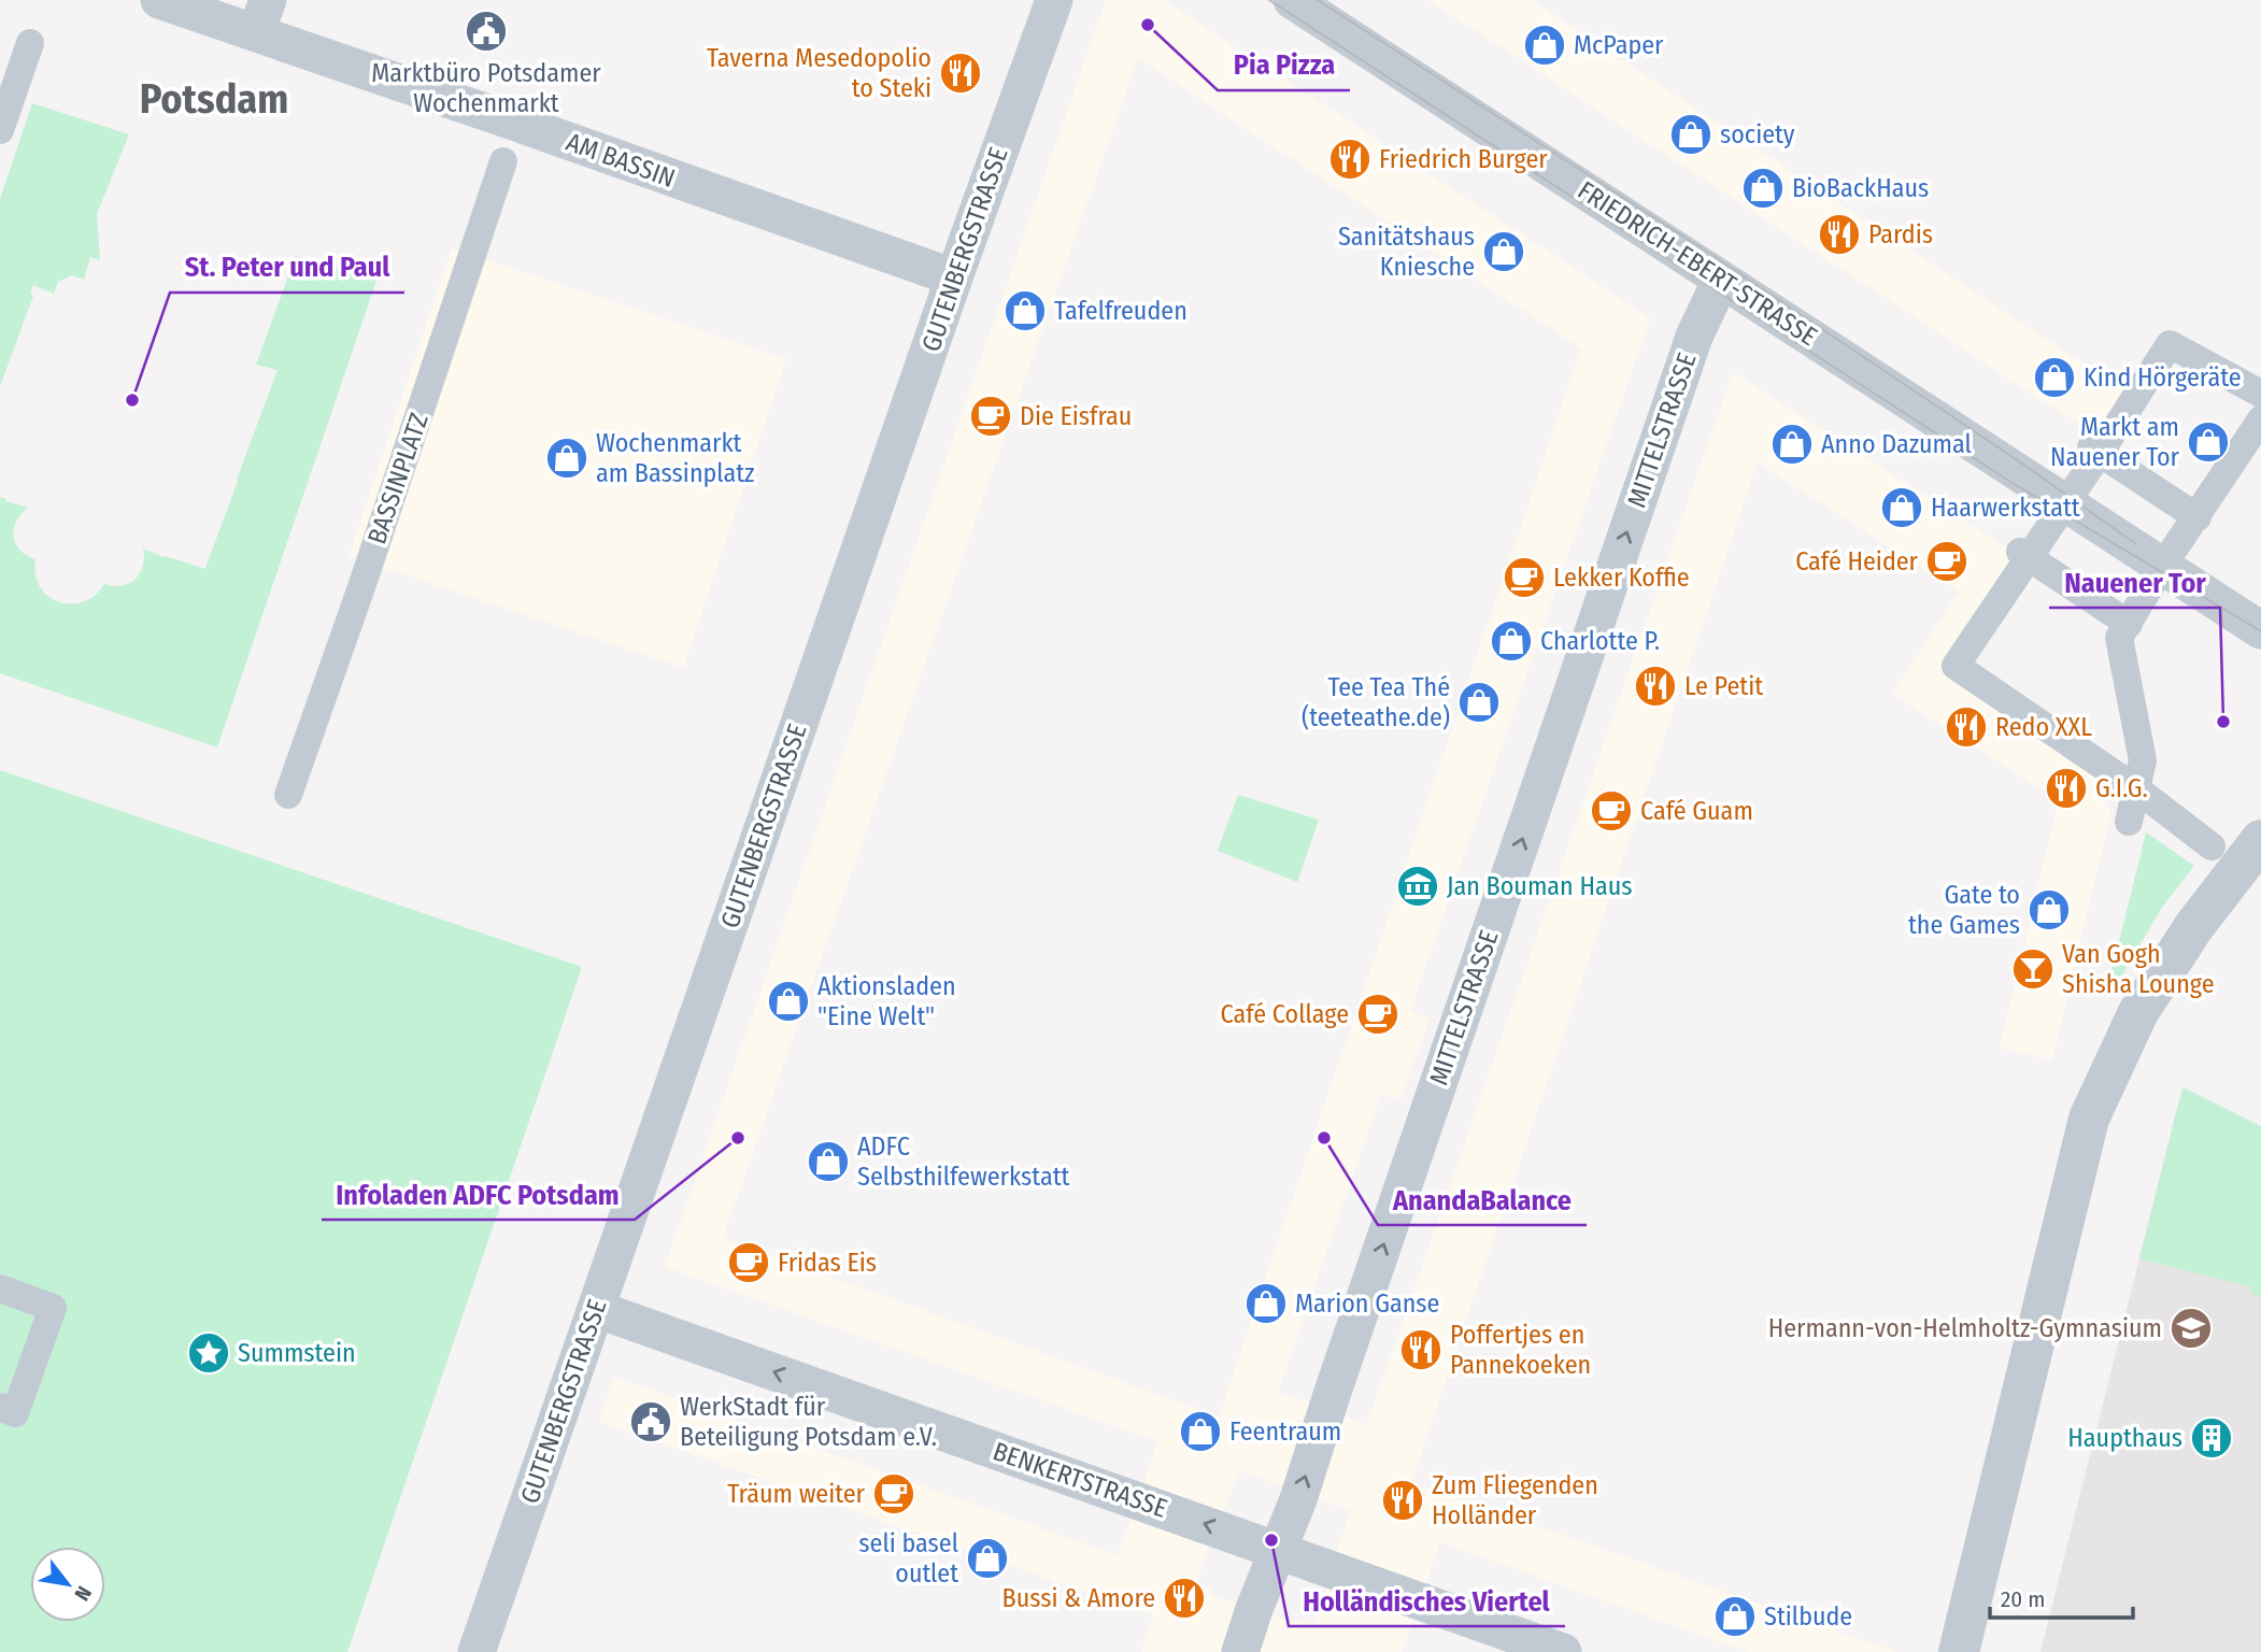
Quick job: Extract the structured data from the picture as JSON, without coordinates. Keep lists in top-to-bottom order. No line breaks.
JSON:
{"streets":{"street":["AM BASSIN","GUTENBERGSTRASSE","FRIEDRICH-EBERT-STRASSE","MITTELSTRASSE","BASSINPLATZ","BENKERTSTRASSE"]},"crossings":[["AM BASSIN","GUTENBERGSTRASSE"],["GUTENBERGSTRASSE","BENKERTSTRASSE"],["FRIEDRICH-EBERT-STRASSE","MITTELSTRASSE"],["MITTELSTRASSE","BENKERTSTRASSE"]],"one_way":["MITTELSTRASSE","BENKERTSTRASSE"],"districts":["Potsdam"],"places":{"other":["Pia Pizza","St. Peter und Paul","Nauener Tor","Infoladen ADFC Potsdam","AnandaBalance","Holländisches Viertel"],"public building":["Marktbüro Potsdamer Wochenmarkt","WerkStadt für Beteiligung Potsdam e.V."],"shop":["McPaper","society","BioBackHaus","Sanitätshaus Kniesche","Tafelfreuden","Kind Hörgeräte","Markt am Nauener Tor","Anno Dazumal","Wochenmarkt am Bassinplatz","Haarwerkstatt","Charlotte P.","Tee Tea Thé (teeteathe.de)","Gate to the Games","Aktionsladen \"Eine Welt\"","ADFC Selbsthilfewerkstatt","Marion Ganse","Feentraum","seli basel outlet","Stilbude"],"restaurant":["Taverna Mesedopolio to Steki","Friedrich Burger","Pardis","Le Petit","Redo XXL","G.I.G.","Poffertjes en Pannekoeken","Zum Fliegenden Holländer","Bussi & Amore"],"cafe":["Die Eisfrau","Café Heider","Lekker Koffie","Café Guam","Café Collage","Fridas Eis","Träum weiter"],"museum":["Jan Bouman Haus"],"bar":["Van Gogh Shisha Lounge"],"school or university":["Hermann-von-Helmholtz-Gymnasium"],"place":["Summstein"],"building":["Haupthaus"]},"scale_bar":"20 m","north":"bottom right"}
